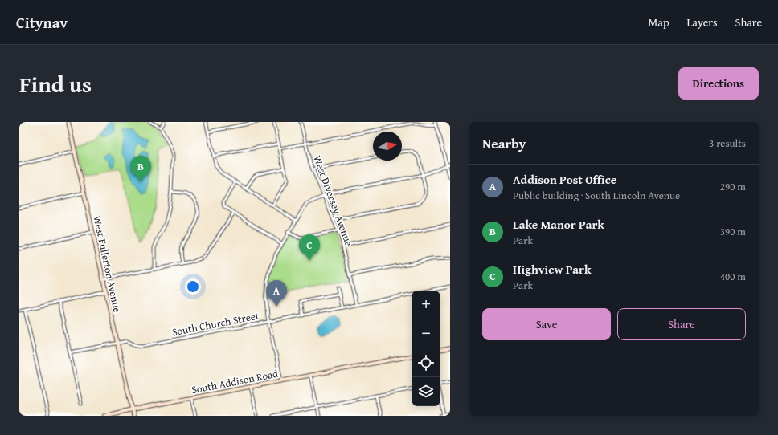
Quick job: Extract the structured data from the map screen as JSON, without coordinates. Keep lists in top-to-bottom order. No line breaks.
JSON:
{"streets":{"street":["West Diversey Avenue","West Fullerton Avenue","South Church Street","South Addison Road"]},"crossings":[["West Diversey Avenue","South Church Street"],["West Fullerton Avenue","South Church Street"],["West Fullerton Avenue","South Addison Road"]],"north":"right","page":{"header":"Citynav","nav":["Map","Layers","Share"],"title":"Find us","buttons":["Directions",["Save","Share"]],"heading":["Nearby","3 results"],"pins":["B","C","A"],"list":[{"mark":"A","name":"Addison Post Office","note":"Public building · South Lincoln Avenue","value":"290 m"},{"mark":"B","name":"Lake Manor Park","note":"Park","value":"390 m"},{"mark":"C","name":"Highview Park","note":"Park","value":"400 m"}],"map_buttons":["+","−"]}}
